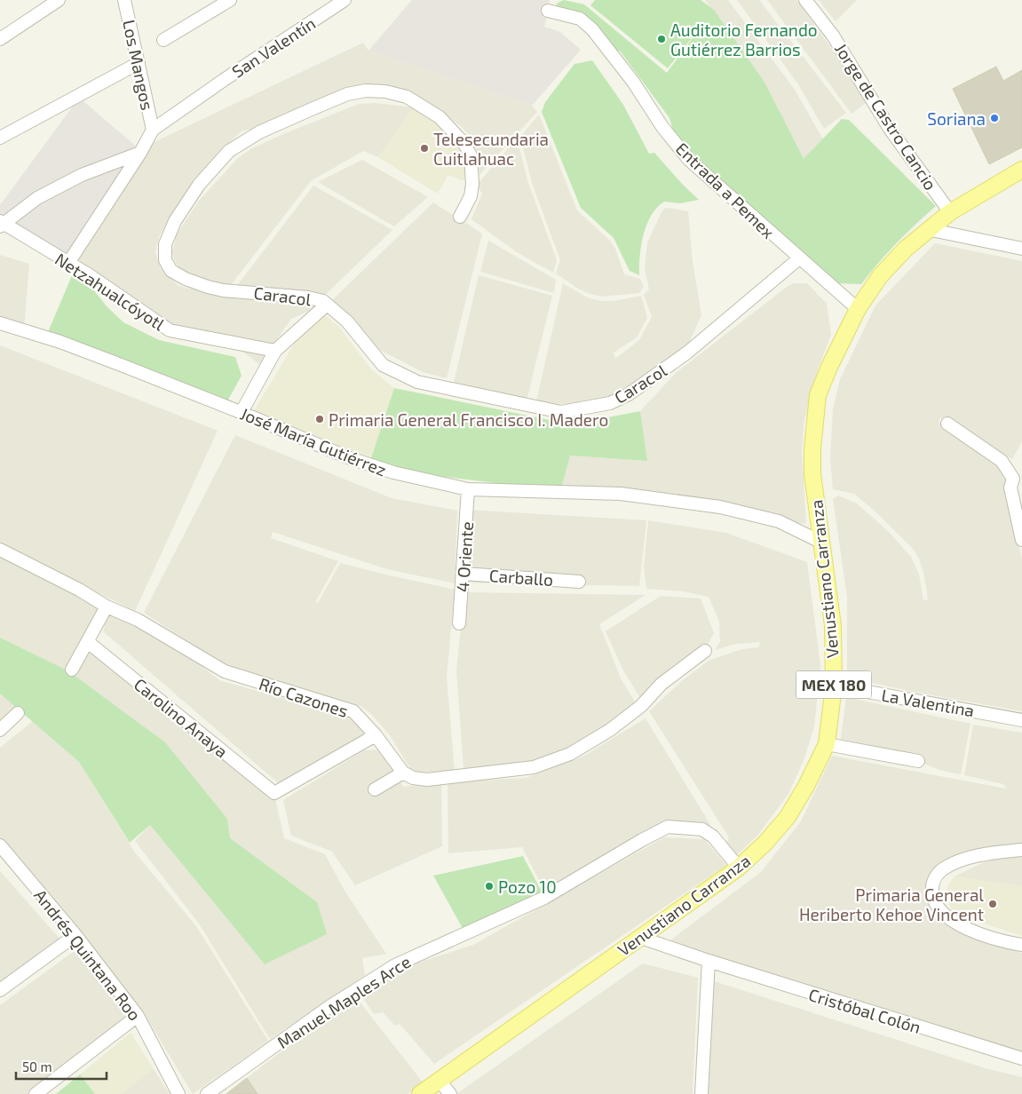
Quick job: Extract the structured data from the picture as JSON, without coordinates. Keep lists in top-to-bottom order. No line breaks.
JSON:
{"streets":{"main road":["Venustiano Carranza","MEX 180"],"street":["San Valentín","Los Mangos","Jorge de Castro Cancio","Entrada a Pemex","Netzahualcóyotl","Caracol","José María Gutiérrez","4 Oriente","Carballo","Río Cazones","La Valentina","Carolino Anaya","Andrés Quintana Roo","Manuel Maples Arce","Cristóbal Colón"]},"crossings":[["San Valentín","Los Mangos"],["Jorge de Castro Cancio","Venustiano Carranza"],["Entrada a Pemex","Caracol"],["Entrada a Pemex","Venustiano Carranza"],["José María Gutiérrez","4 Oriente"],["José María Gutiérrez","Venustiano Carranza"],["4 Oriente","Carballo"],["Venustiano Carranza","La Valentina"],["Venustiano Carranza","Manuel Maples Arce"],["Venustiano Carranza","Cristóbal Colón"],["Río Cazones","Carolino Anaya"]],"places":["Auditorio Fernando Gutiérrez Barrios","Soriana","Telesecundaria Cuitlahuac","Primaria General Francisco I. Madero","Pozo 10","Primaria General Heriberto Kehoe Vincent"],"scale_bar":"50 m"}
